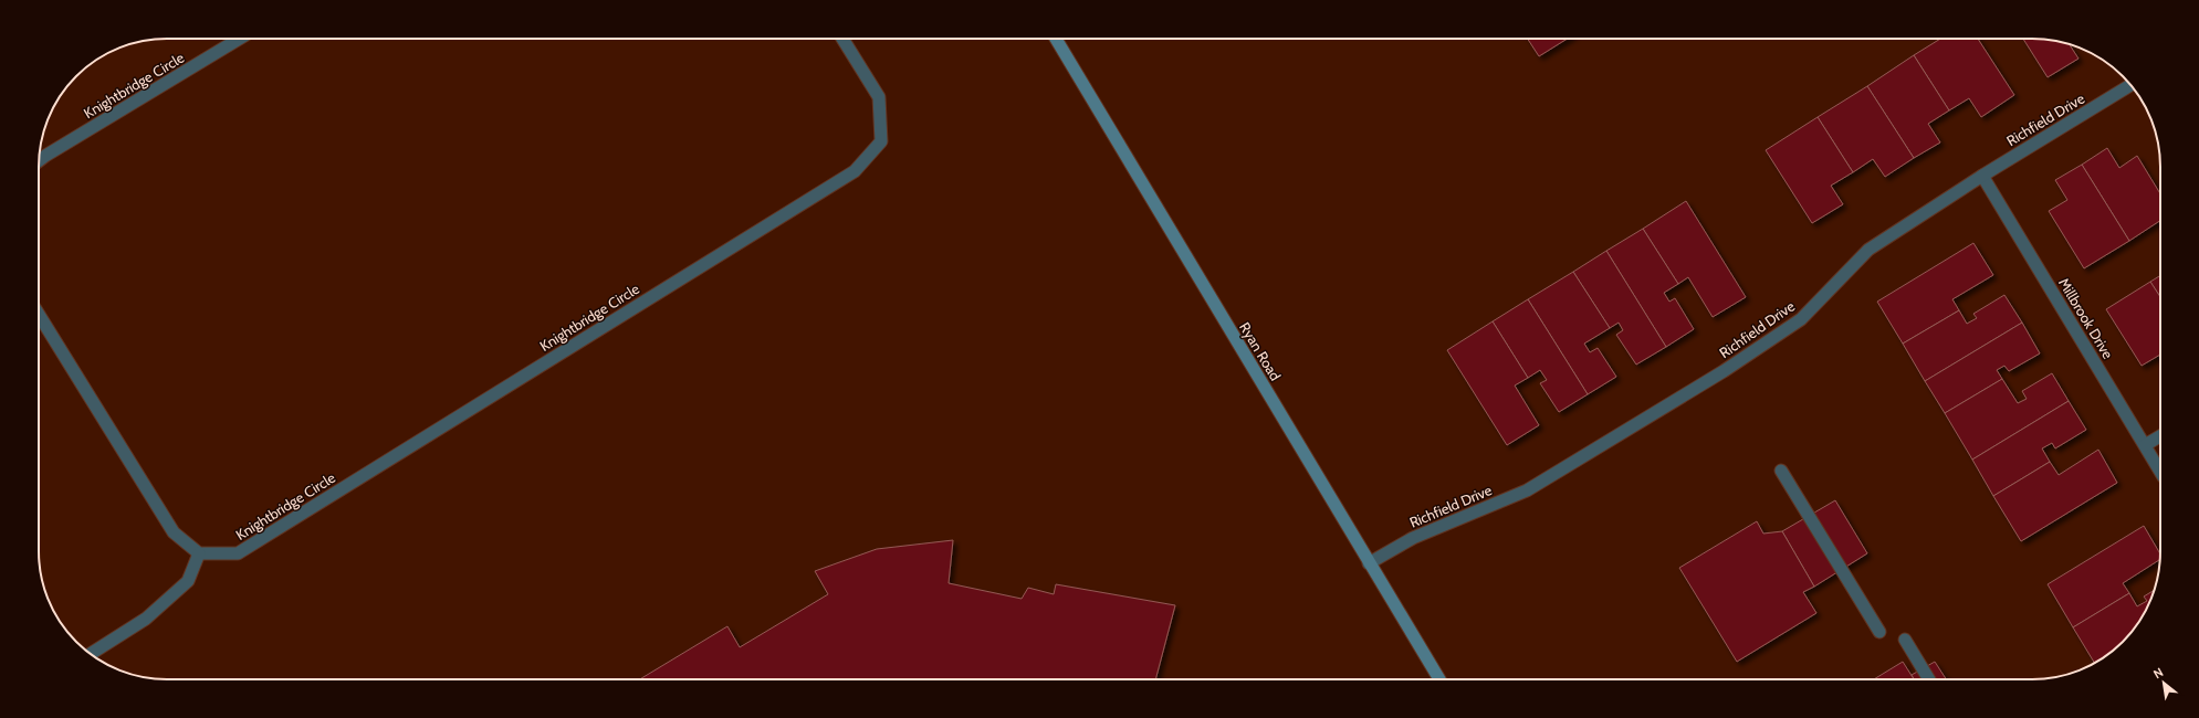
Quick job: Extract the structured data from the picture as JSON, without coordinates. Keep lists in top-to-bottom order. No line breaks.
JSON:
{"streets":{"main road":["Ryan Road"],"street":["Knightbridge Circle","Richfield Drive","Millbrook Drive"]},"crossings":[["Richfield Drive","Millbrook Drive"],["Richfield Drive","Ryan Road"]],"north":"top left"}
